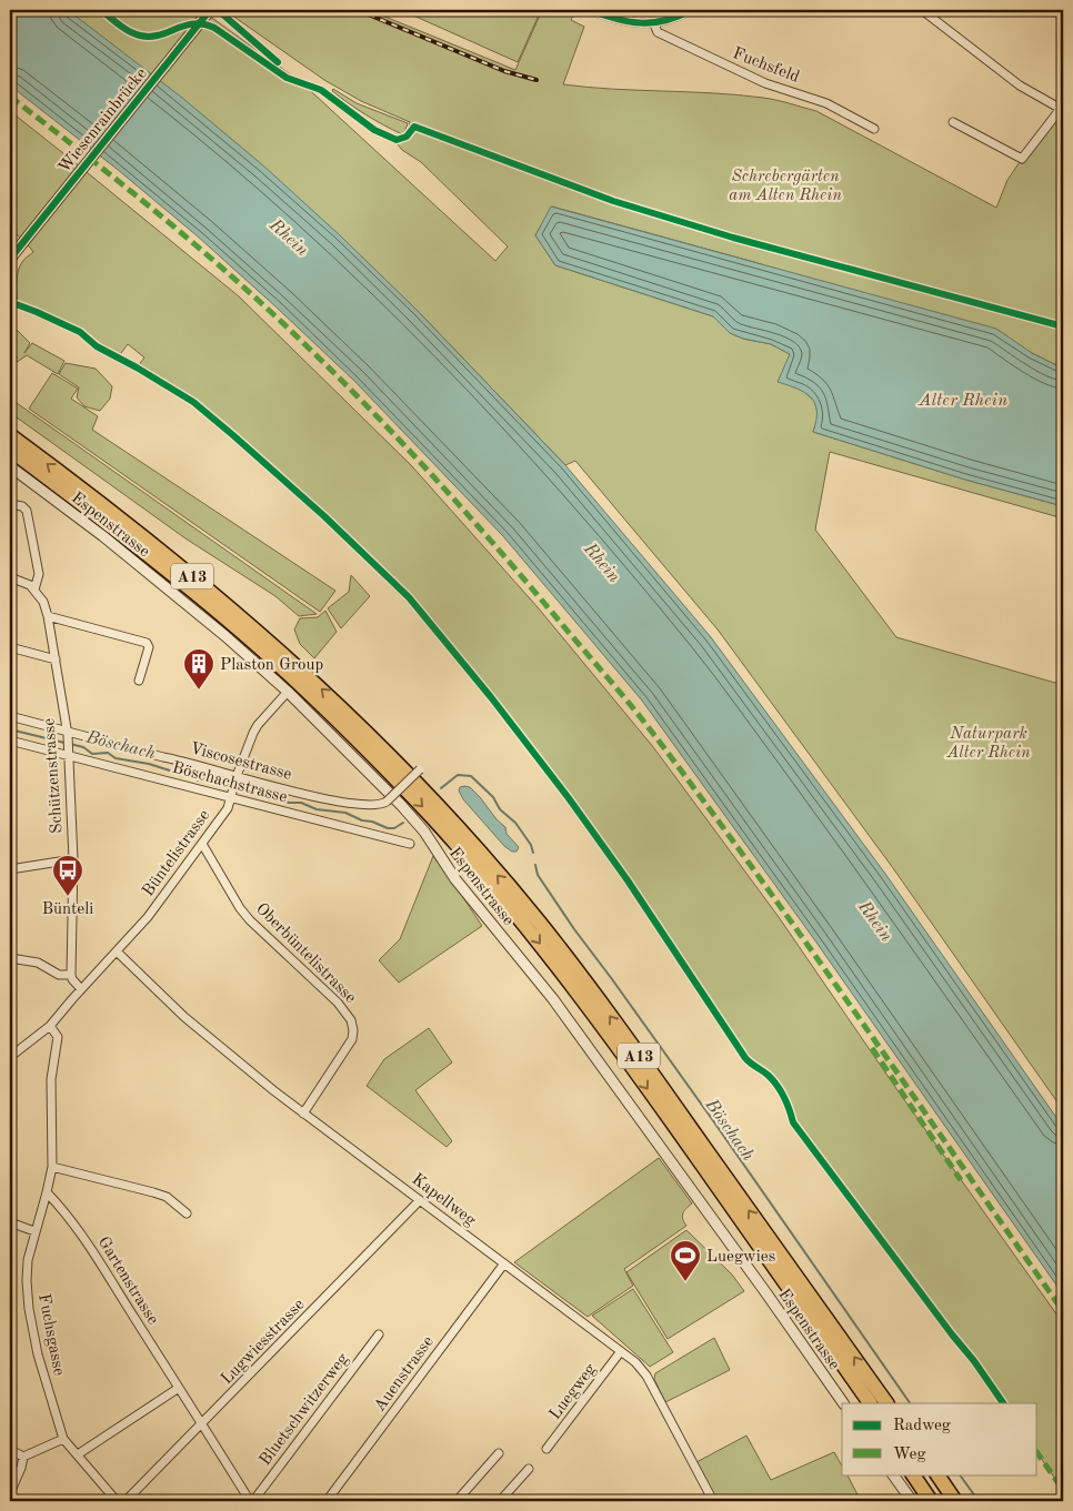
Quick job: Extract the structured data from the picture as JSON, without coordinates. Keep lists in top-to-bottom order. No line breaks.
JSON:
{"streets":{"highway":["A13"],"street":["Fuchsfeld","Wiesenrainbrücke","Espenstrasse","Viscosestrasse","Schützenstrasse","Böschachstrasse","Büntelistrasse","Oberbüntelistrasse","Kapellweg","Gartenstrasse","Fuchsgasse","Lugwiesstrasse","Auenstrasse","Luegweg","Bluetschwitzerweg"]},"crossings":[["Espenstrasse","Büntelistrasse"],["Viscosestrasse","Schützenstrasse"],["Viscosestrasse","Büntelistrasse"],["Schützenstrasse","Böschachstrasse"],["Böschachstrasse","Büntelistrasse"],["Büntelistrasse","Oberbüntelistrasse"],["Büntelistrasse","Kapellweg"],["Büntelistrasse","Fuchsgasse"],["Oberbüntelistrasse","Kapellweg"],["Kapellweg","Lugwiesstrasse"],["Kapellweg","Auenstrasse"],["Kapellweg","Luegweg"],["Gartenstrasse","Fuchsgasse"],["Gartenstrasse","Lugwiesstrasse"],["Gartenstrasse","Bluetschwitzerweg"]],"water":["Rhein","Alter Rhein","Böschach"],"parks":["Schrebergärten am Alten Rhein","Naturpark Alter Rhein"],"places":{"building":["Plaston Group"],"bus stop":["Bünteli"],"sports":["Luegwies"]},"legend":["Radweg","Weg"]}
